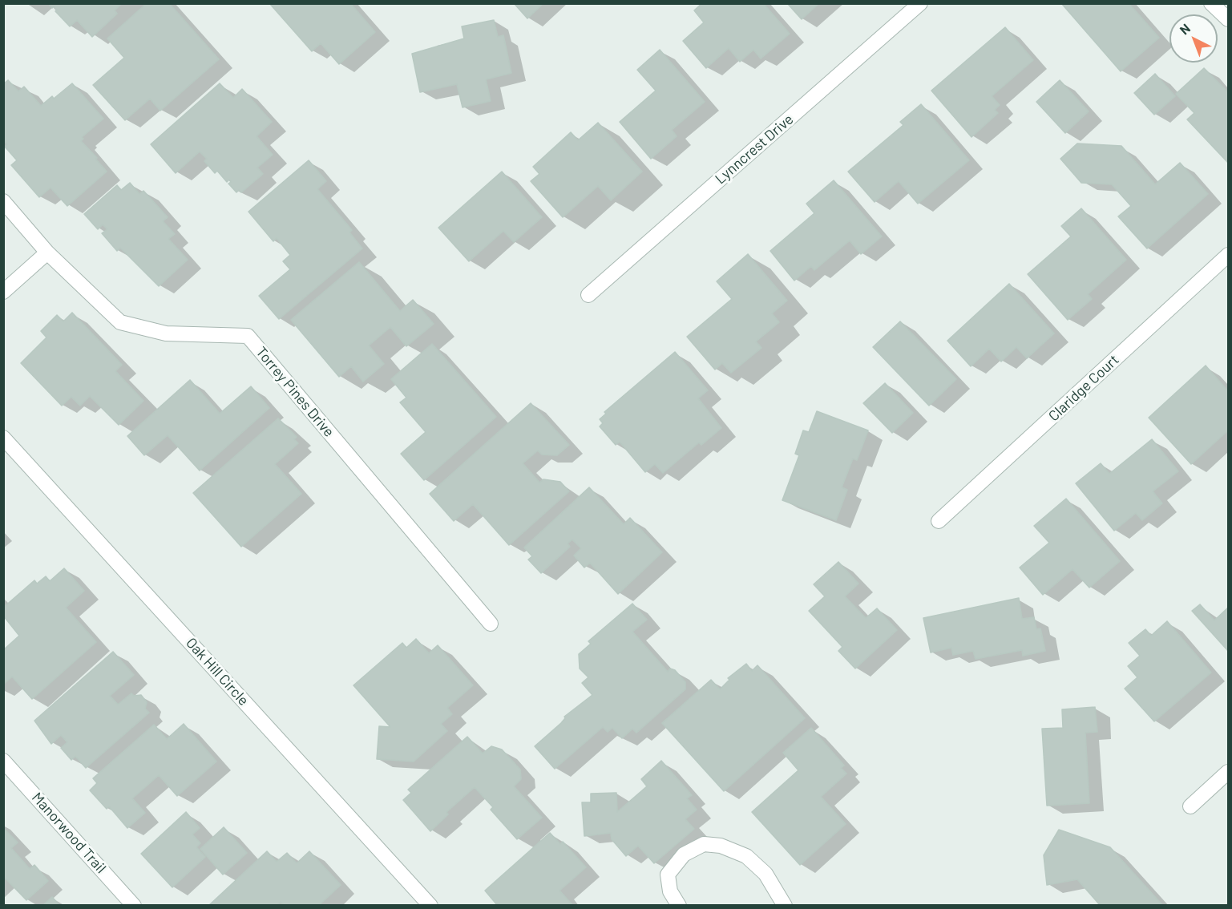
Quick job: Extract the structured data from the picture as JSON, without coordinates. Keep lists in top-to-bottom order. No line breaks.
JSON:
{"streets":{"street":["Lynncrest Drive","Claridge Court","Torrey Pines Drive","Oak Hill Circle","Manorwood Trail"]},"north":"top left"}
